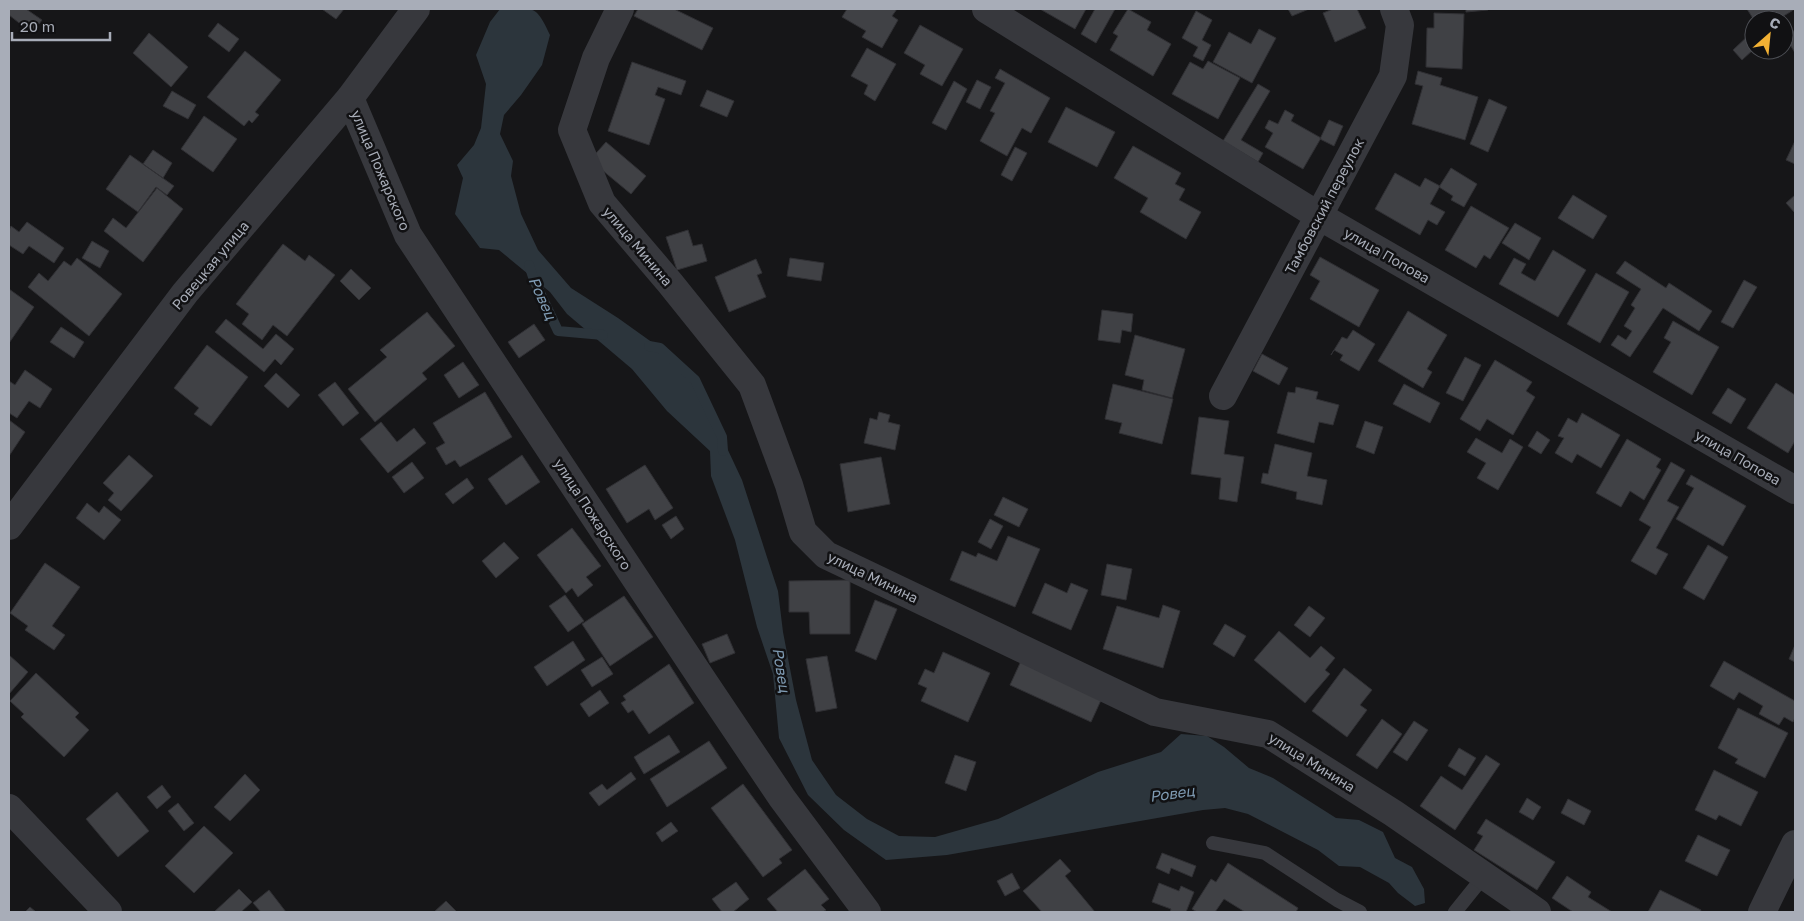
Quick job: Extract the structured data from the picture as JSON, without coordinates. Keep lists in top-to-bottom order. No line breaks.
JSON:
{"streets":{"street":["улица Пожарского","Тамбовский переулок","улица Минина","улица Попова","Ровецкая улица"]},"crossings":[["улица Пожарского","Ровецкая улица"],["Тамбовский переулок","улица Попова"]],"water":["Ровец"],"scale_bar":"20 m","north":"top right"}
